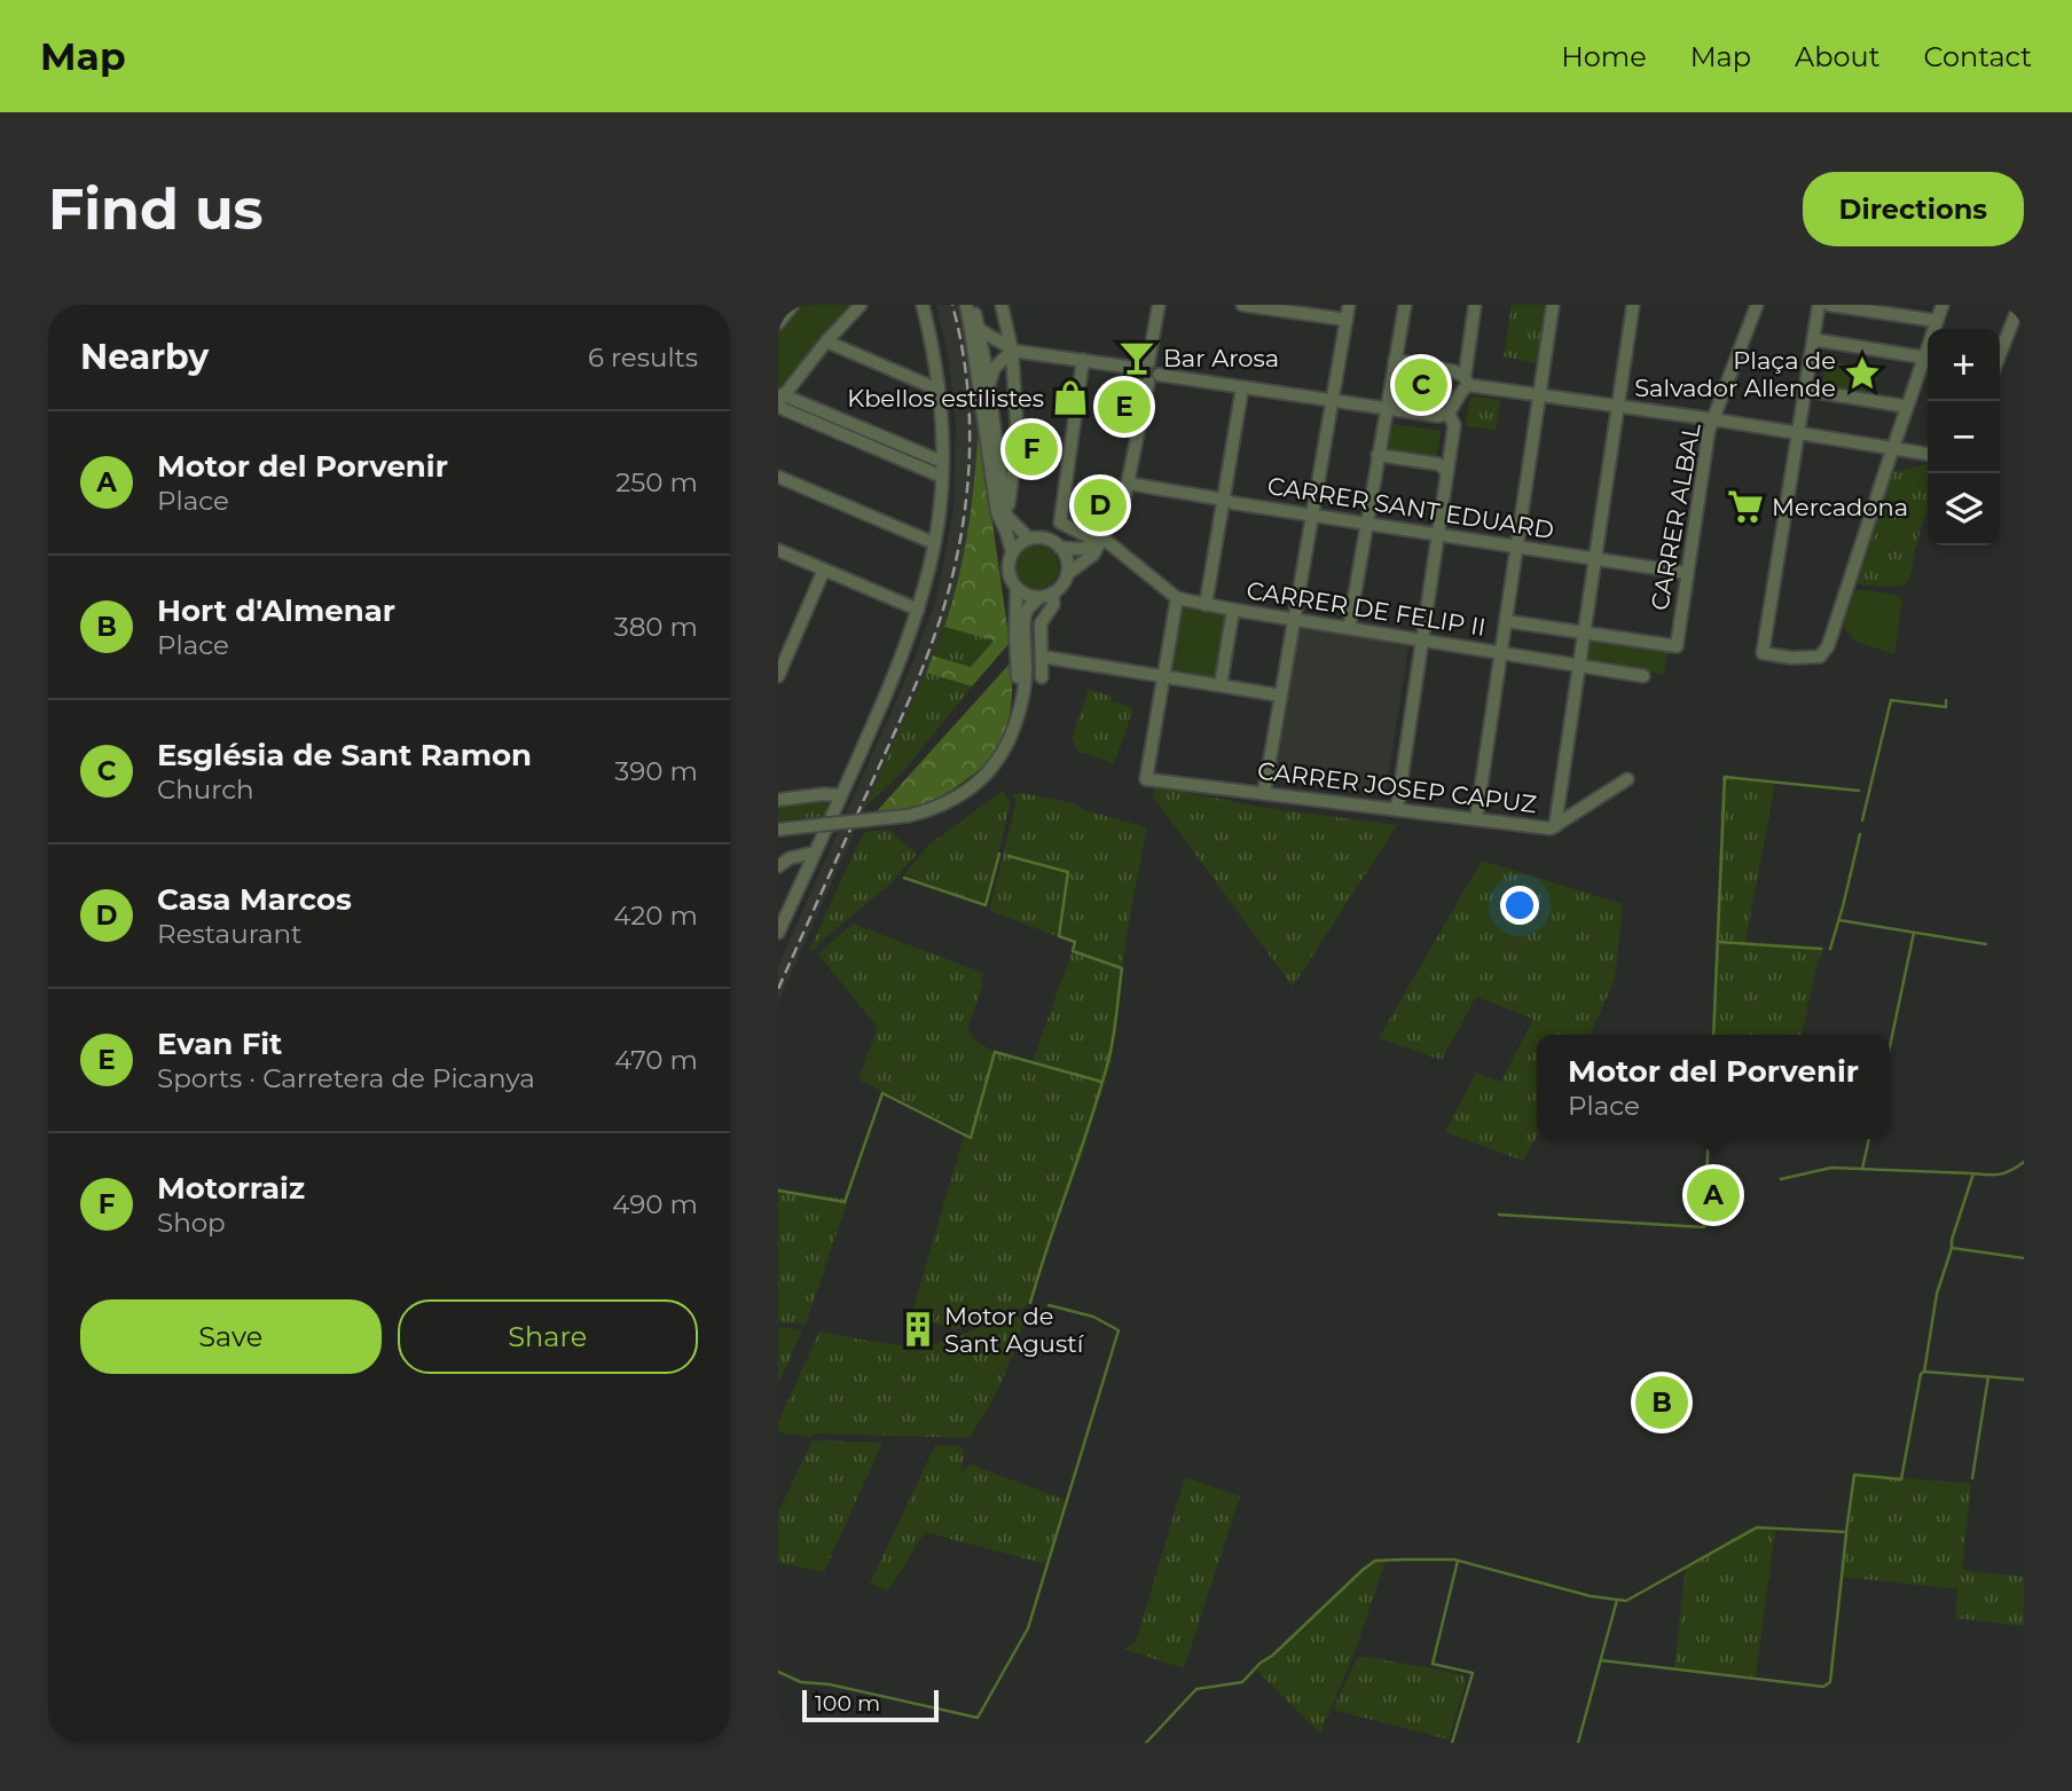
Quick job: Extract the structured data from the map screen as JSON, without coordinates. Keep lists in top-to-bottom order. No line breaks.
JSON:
{"streets":{"street":["CARRER SANT EDUARD","CARRER ALBAL","CARRER DE FELIP II","CARRER JOSEP CAPUZ"]},"crossings":[["CARRER SANT EDUARD","CARRER ALBAL"]],"places":{"bar":["Bar Arosa"],"place":["Plaça de Salvador Allende"],"shop":["Kbellos estilistes"],"supermarket":["Mercadona"],"building":["Motor de Sant Agustí"]},"scale_bar":"100 m","page":{"header":"Map","nav":["Home","Map","About","Contact"],"buttons":["Directions",["Save","Share"]],"title":"Find us","heading":["Nearby","6 results"],"map_buttons":["+","−"],"pins":["C","E","F","D","A","B"],"list":[{"mark":"A","name":"Motor del Porvenir","note":"Place","value":"250 m"},{"mark":"B","name":"Hort d'Almenar","note":"Place","value":"380 m"},{"mark":"C","name":"Església de Sant Ramon","note":"Church","value":"390 m"},{"mark":"D","name":"Casa Marcos","note":"Restaurant","value":"420 m"},{"mark":"E","name":"Evan Fit","note":"Sports · Carretera de Picanya","value":"470 m"},{"mark":"F","name":"Motorraiz","note":"Shop","value":"490 m"}],"popup":["Motor del Porvenir","Place"],"scale":"100 m"}}
